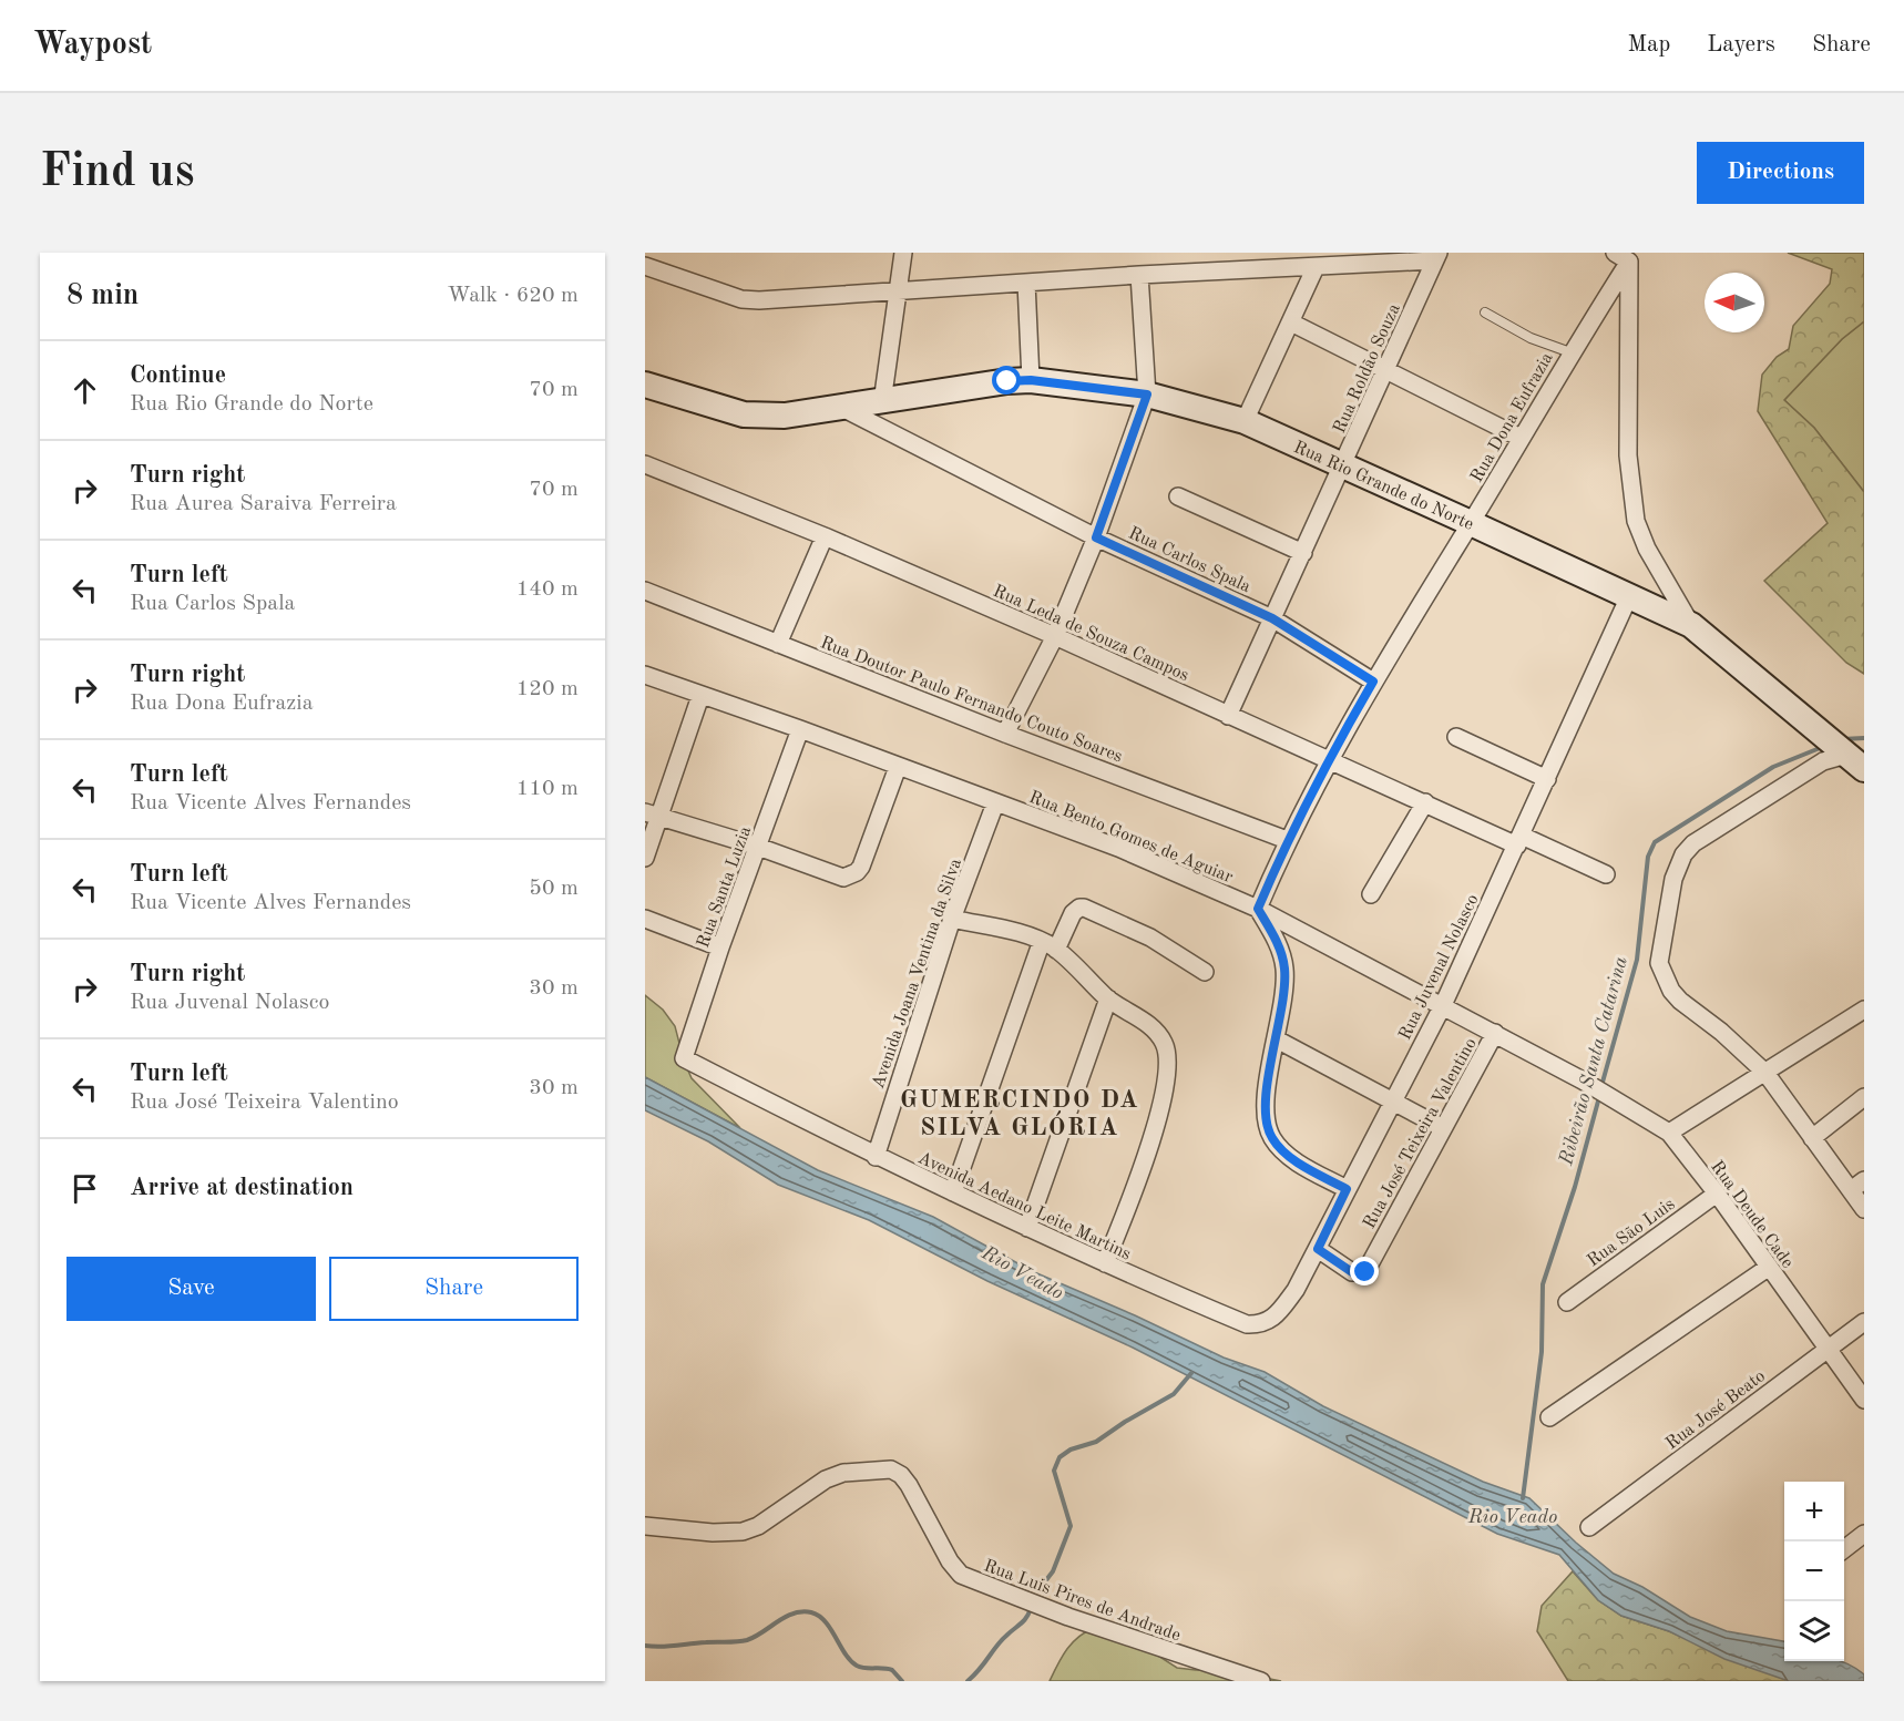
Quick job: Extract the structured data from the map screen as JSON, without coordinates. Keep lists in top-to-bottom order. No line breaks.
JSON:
{"streets":{"main road":["Rua Rio Grande do Norte"],"street":["Rua Roldão Souza","Rua Dona Eufrazia","Rua Carlos Spala","Rua Leda de Souza Campos","Rua Doutor Paulo Fernando Couto Soares","Rua Bento Gomes de Aguiar","Rua Santa Luzia","Rua Juvenal Nolasco","Avenida Joana Ventina da Silva","Rua José Teixeira Valentino","Avenida Aedano Leite Martins","Rua Deude Cade","Rua São Luis","Rua José Beato","Rua Luis Pires de Andrade"]},"crossings":[["Rua Roldão Souza","Rua Rio Grande do Norte"],["Rua Roldão Souza","Rua Carlos Spala"],["Rua Roldão Souza","Rua Leda de Souza Campos"],["Rua Dona Eufrazia","Rua Rio Grande do Norte"],["Rua Dona Eufrazia","Rua Carlos Spala"],["Rua Dona Eufrazia","Rua Leda de Souza Campos"],["Rua Dona Eufrazia","Rua Doutor Paulo Fernando Couto Soares"],["Rua Dona Eufrazia","Rua Bento Gomes de Aguiar"],["Rua Rio Grande do Norte","Rua Carlos Spala"],["Rua Rio Grande do Norte","Rua Juvenal Nolasco"],["Rua Leda de Souza Campos","Rua Juvenal Nolasco"],["Rua Bento Gomes de Aguiar","Rua Santa Luzia"],["Rua Bento Gomes de Aguiar","Rua Juvenal Nolasco"],["Rua Bento Gomes de Aguiar","Avenida Joana Ventina da Silva"],["Rua Bento Gomes de Aguiar","Rua José Teixeira Valentino"],["Rua Bento Gomes de Aguiar","Rua Deude Cade"],["Rua Santa Luzia","Avenida Aedano Leite Martins"],["Rua Juvenal Nolasco","Rua José Teixeira Valentino"],["Rua Juvenal Nolasco","Avenida Aedano Leite Martins"],["Avenida Joana Ventina da Silva","Avenida Aedano Leite Martins"],["Rua Deude Cade","Rua São Luis"],["Rua Deude Cade","Rua José Beato"]],"districts":["GUMERCINDO DA SILVA GLÓRIA"],"water":["Ribeirão Santa Catarina","Rio Veado"],"north":"left","page":{"header":"Waypost","nav":["Map","Layers","Share"],"buttons":["Directions",["Save","Share"]],"title":"Find us","heading":["8 min","Walk · 620 m"],"list":[["Continue","Rua Rio Grande do Norte","70 m"],["Turn right","Rua Aurea Saraiva Ferreira","70 m"],["Turn left","Rua Carlos Spala","140 m"],["Turn right","Rua Dona Eufrazia","120 m"],["Turn left","Rua Vicente Alves Fernandes","110 m"],["Turn left","Rua Vicente Alves Fernandes","50 m"],["Turn right","Rua Juvenal Nolasco","30 m"],["Turn left","Rua José Teixeira Valentino","30 m"],"Arrive at destination"],"map_buttons":["+","−"]}}
